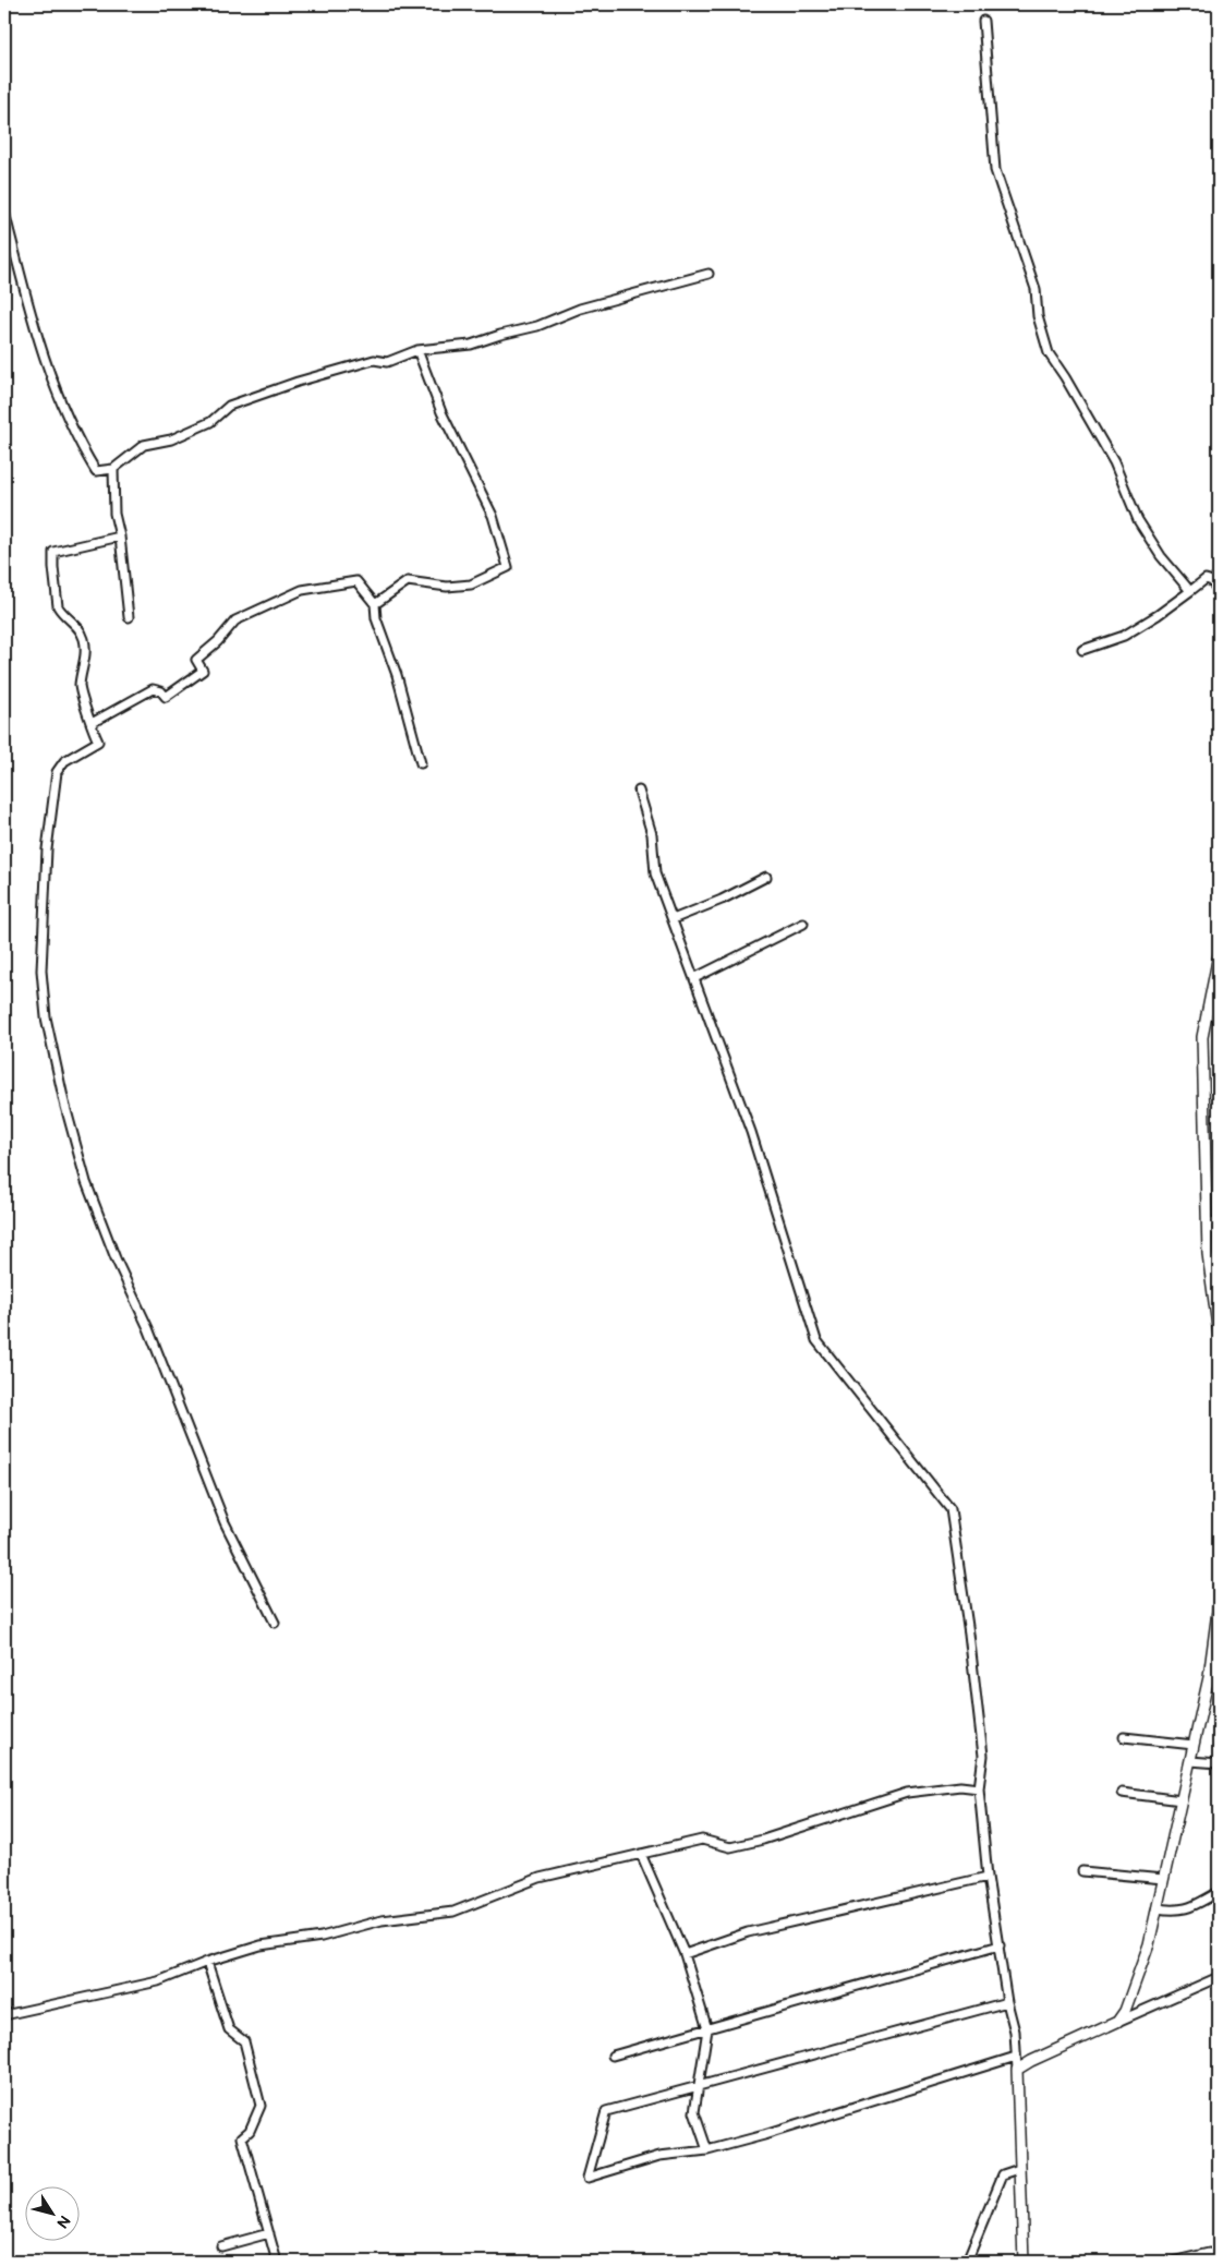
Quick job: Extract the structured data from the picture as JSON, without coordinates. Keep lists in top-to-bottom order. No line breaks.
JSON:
{"north":"bottom right"}
